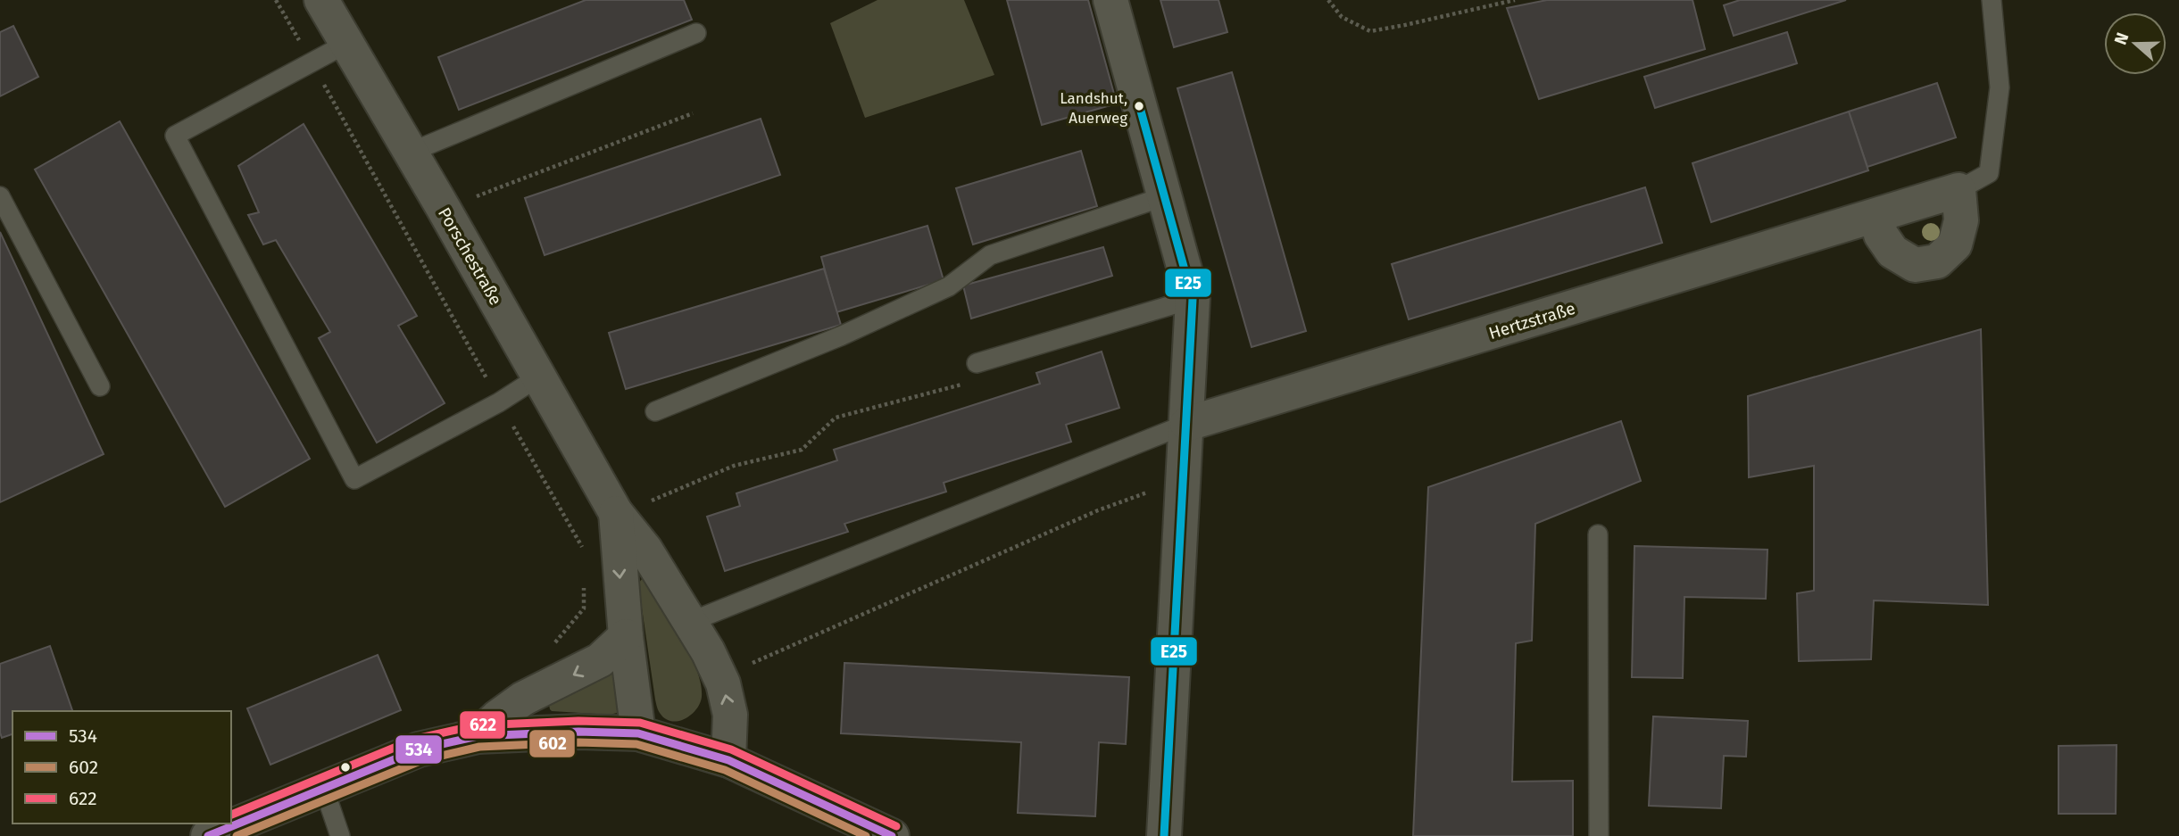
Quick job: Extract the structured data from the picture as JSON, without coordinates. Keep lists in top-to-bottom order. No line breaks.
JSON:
{"streets":{"street":["Porschestraße","Hertzstraße"]},"places":["Landshut, Auerweg"],"lines":["transit line E25","transit line 622","transit line 534","transit line 602"],"legend":["534","602","622"],"north":"left"}
